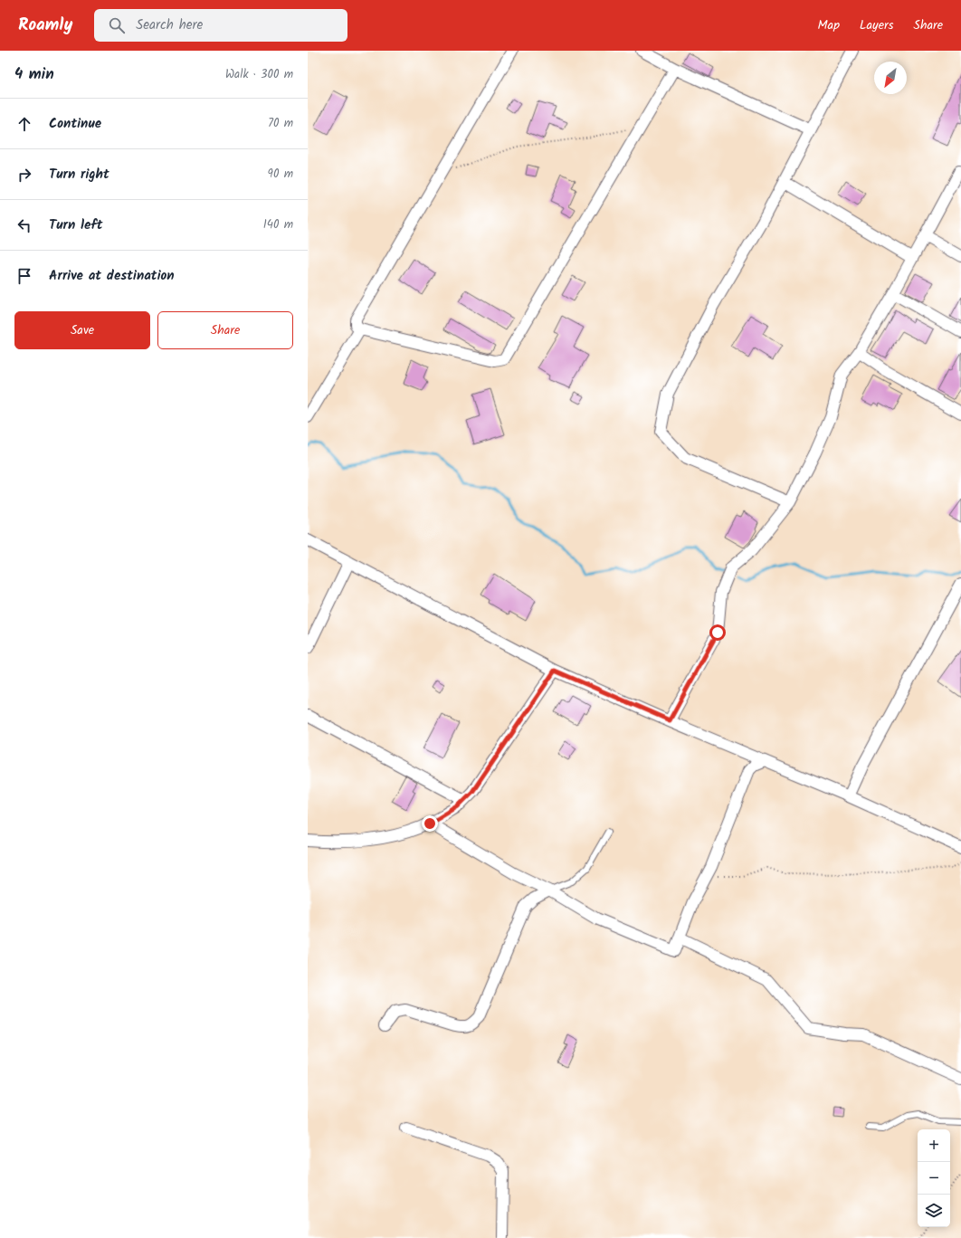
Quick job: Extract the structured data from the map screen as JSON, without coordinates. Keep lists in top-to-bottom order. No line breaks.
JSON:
{"north":"bottom left","page":{"header":"Roamly","search":"Search here","nav":["Map","Layers","Share"],"heading":["4 min","Walk · 300 m"],"list":[["Continue","70 m"],["Turn right","90 m"],["Turn left","140 m"],"Arrive at destination"],"buttons":["Save","Share"],"map_buttons":["+","−"]}}
